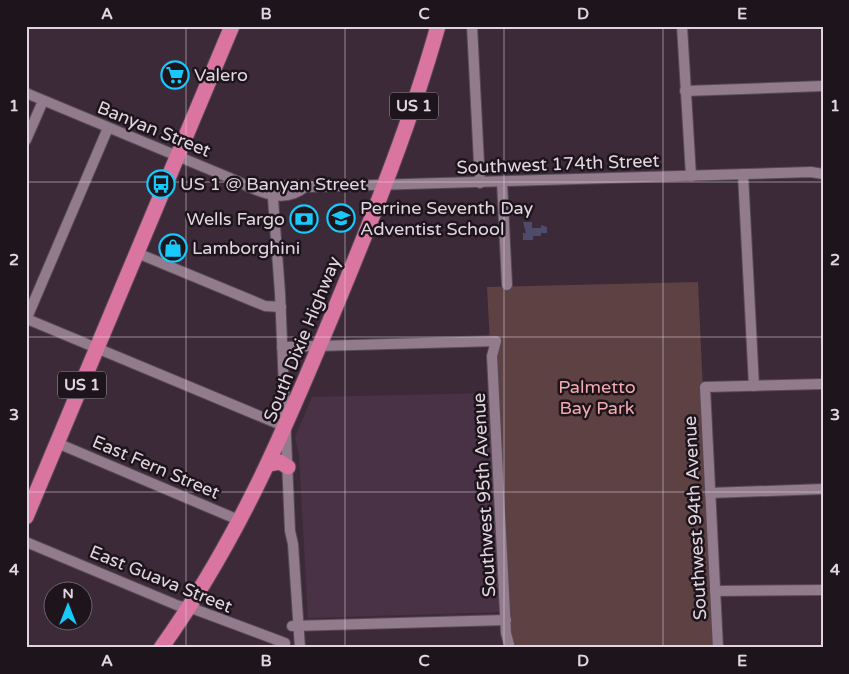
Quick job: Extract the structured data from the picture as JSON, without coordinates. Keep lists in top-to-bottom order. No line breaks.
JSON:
{"streets":{"highway":["US 1","South Dixie Highway"],"street":["Banyan Street","Southwest 174th Street","East Fern Street","Southwest 95th Avenue","Southwest 94th Avenue","East Guava Street"]},"crossings":[["US 1","Banyan Street"],["US 1","East Fern Street"],["Banyan Street","Southwest 174th Street"],["Southwest 174th Street","South Dixie Highway"],["South Dixie Highway","East Fern Street"],["South Dixie Highway","Southwest 95th Avenue"],["South Dixie Highway","East Guava Street"]],"parks":["Palmetto Bay Park"],"places":{"supermarket":["Valero"],"bus stop":["US 1 @ Banyan Street"],"school or university":["Perrine Seventh Day Adventist School"],"bank":["Wells Fargo"],"shop":["Lamborghini"]},"north":"top","grid":{"columns":["A","B","C","D","E"],"rows":["1","2","3","4"]}}
